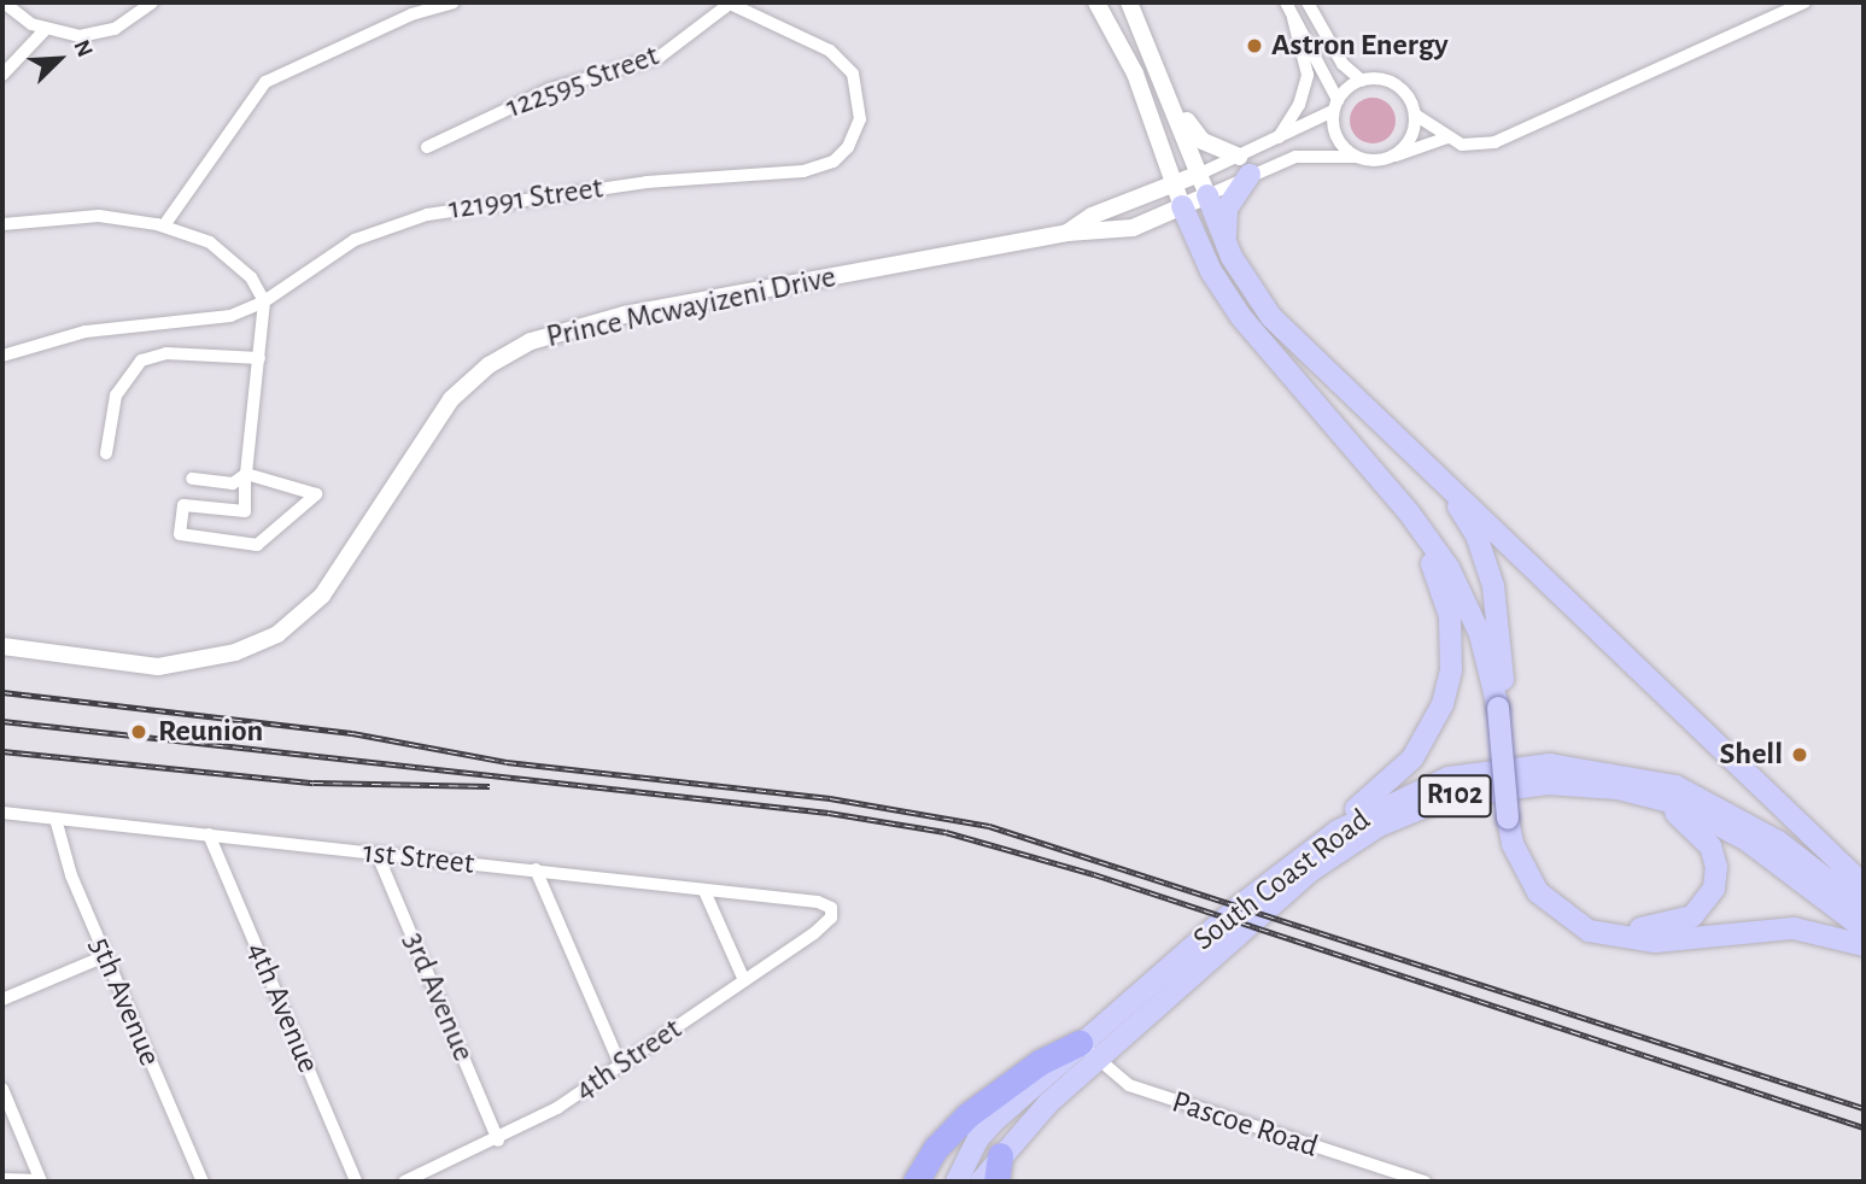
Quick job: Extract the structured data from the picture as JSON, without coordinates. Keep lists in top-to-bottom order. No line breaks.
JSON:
{"streets":{"main road":["R102","South Coast Road"],"street":["122595 Street","121991 Street","Prince Mcwayizeni Drive","1st Street","3rd Avenue","5th Avenue","4th Avenue","4th Street","Pascoe Road"]},"crossings":[["122595 Street","121991 Street"],["1st Street","3rd Avenue"],["1st Street","5th Avenue"],["1st Street","4th Avenue"],["1st Street","4th Street"],["South Coast Road","Pascoe Road"],["3rd Avenue","4th Street"]],"places":["Astron Energy","Reunion","Shell"],"north":"top right"}
